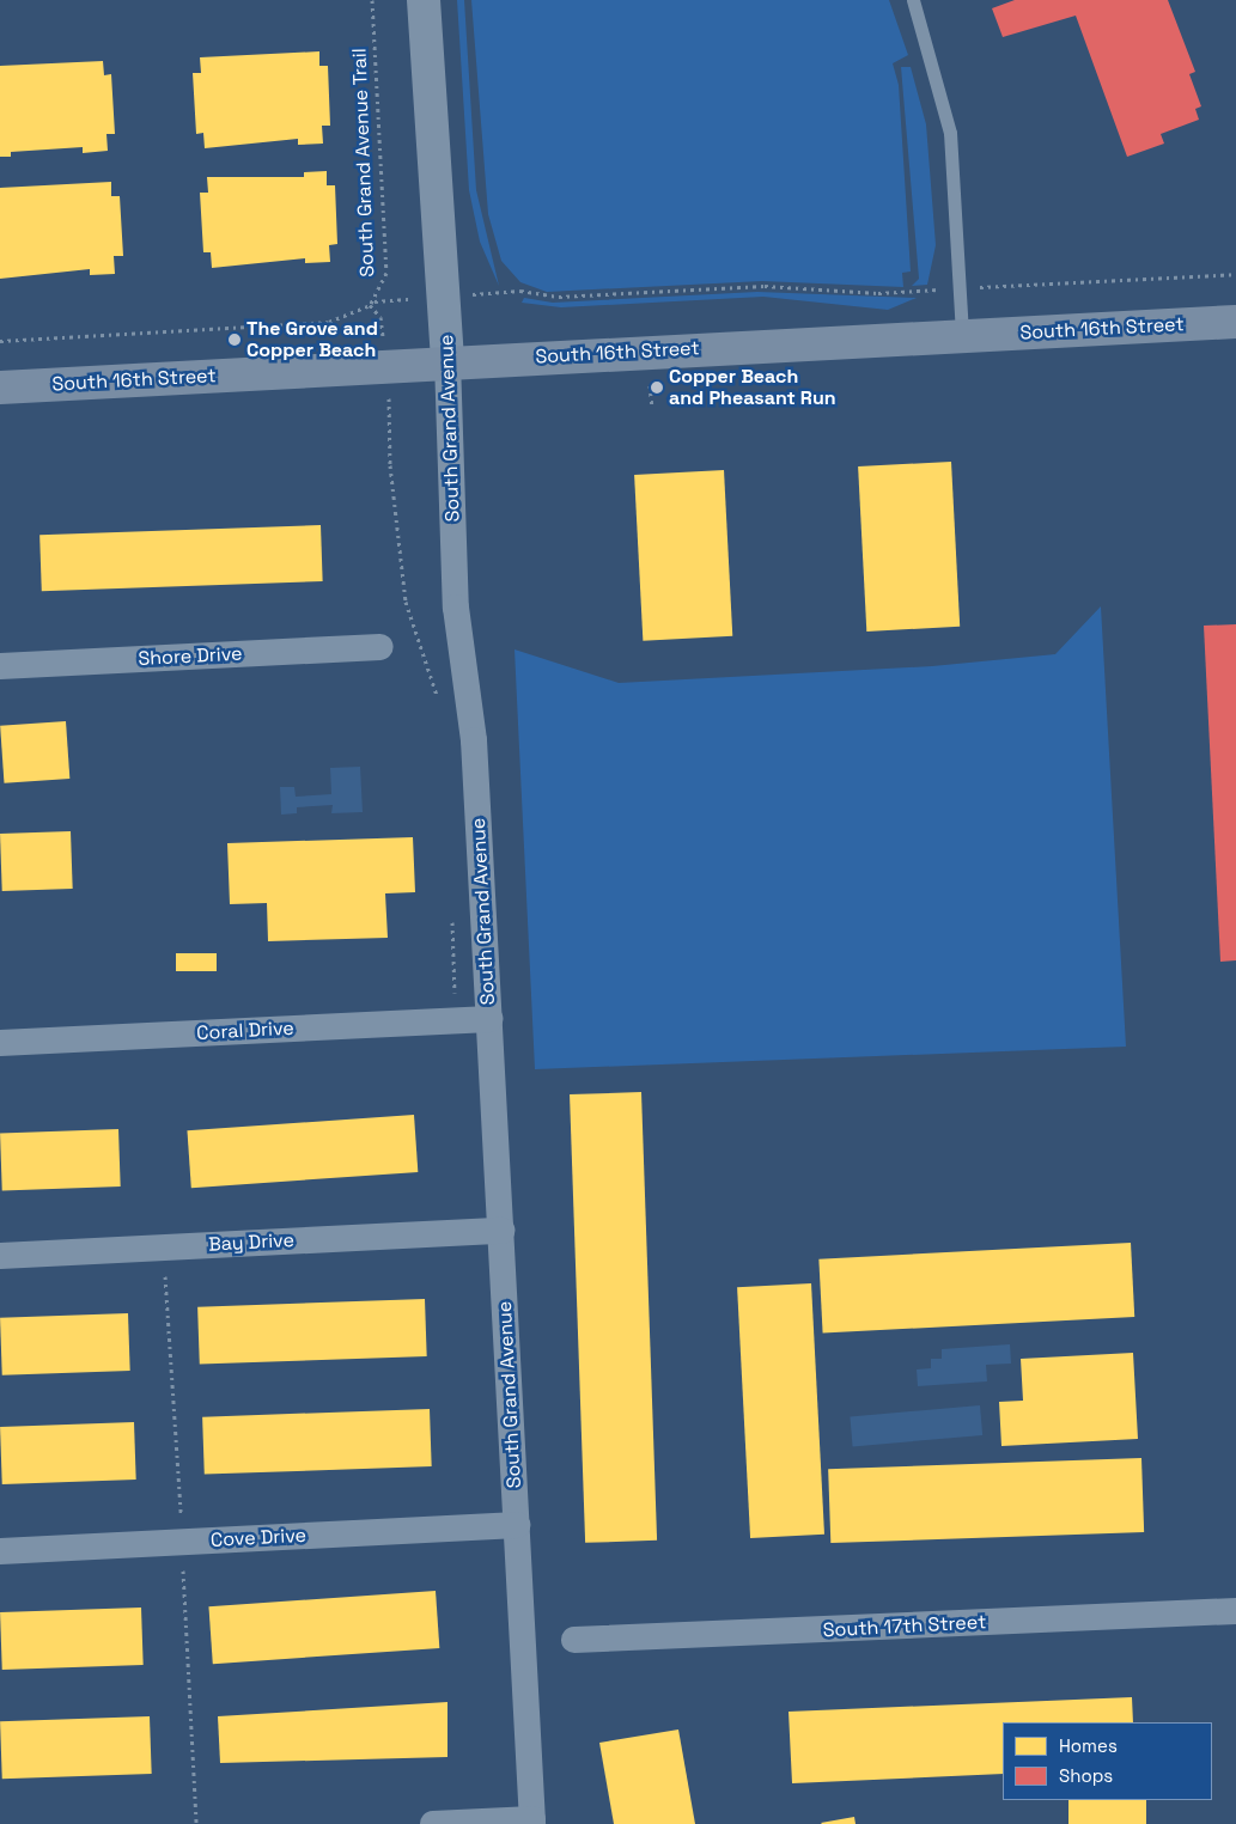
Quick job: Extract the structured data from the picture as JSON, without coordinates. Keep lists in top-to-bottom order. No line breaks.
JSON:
{"streets":{"main road":["South 16th Street"],"street":["South Grand Avenue","Shore Drive","Coral Drive","Bay Drive","Cove Drive","South 17th Street"],"path":["South Grand Avenue Trail"]},"crossings":[["South 16th Street","South Grand Avenue"],["South Grand Avenue","Coral Drive"],["South Grand Avenue","Bay Drive"],["South Grand Avenue","Cove Drive"]],"places":["The Grove and Copper Beach","Copper Beach and Pheasant Run"],"legend":["Homes","Shops"]}
